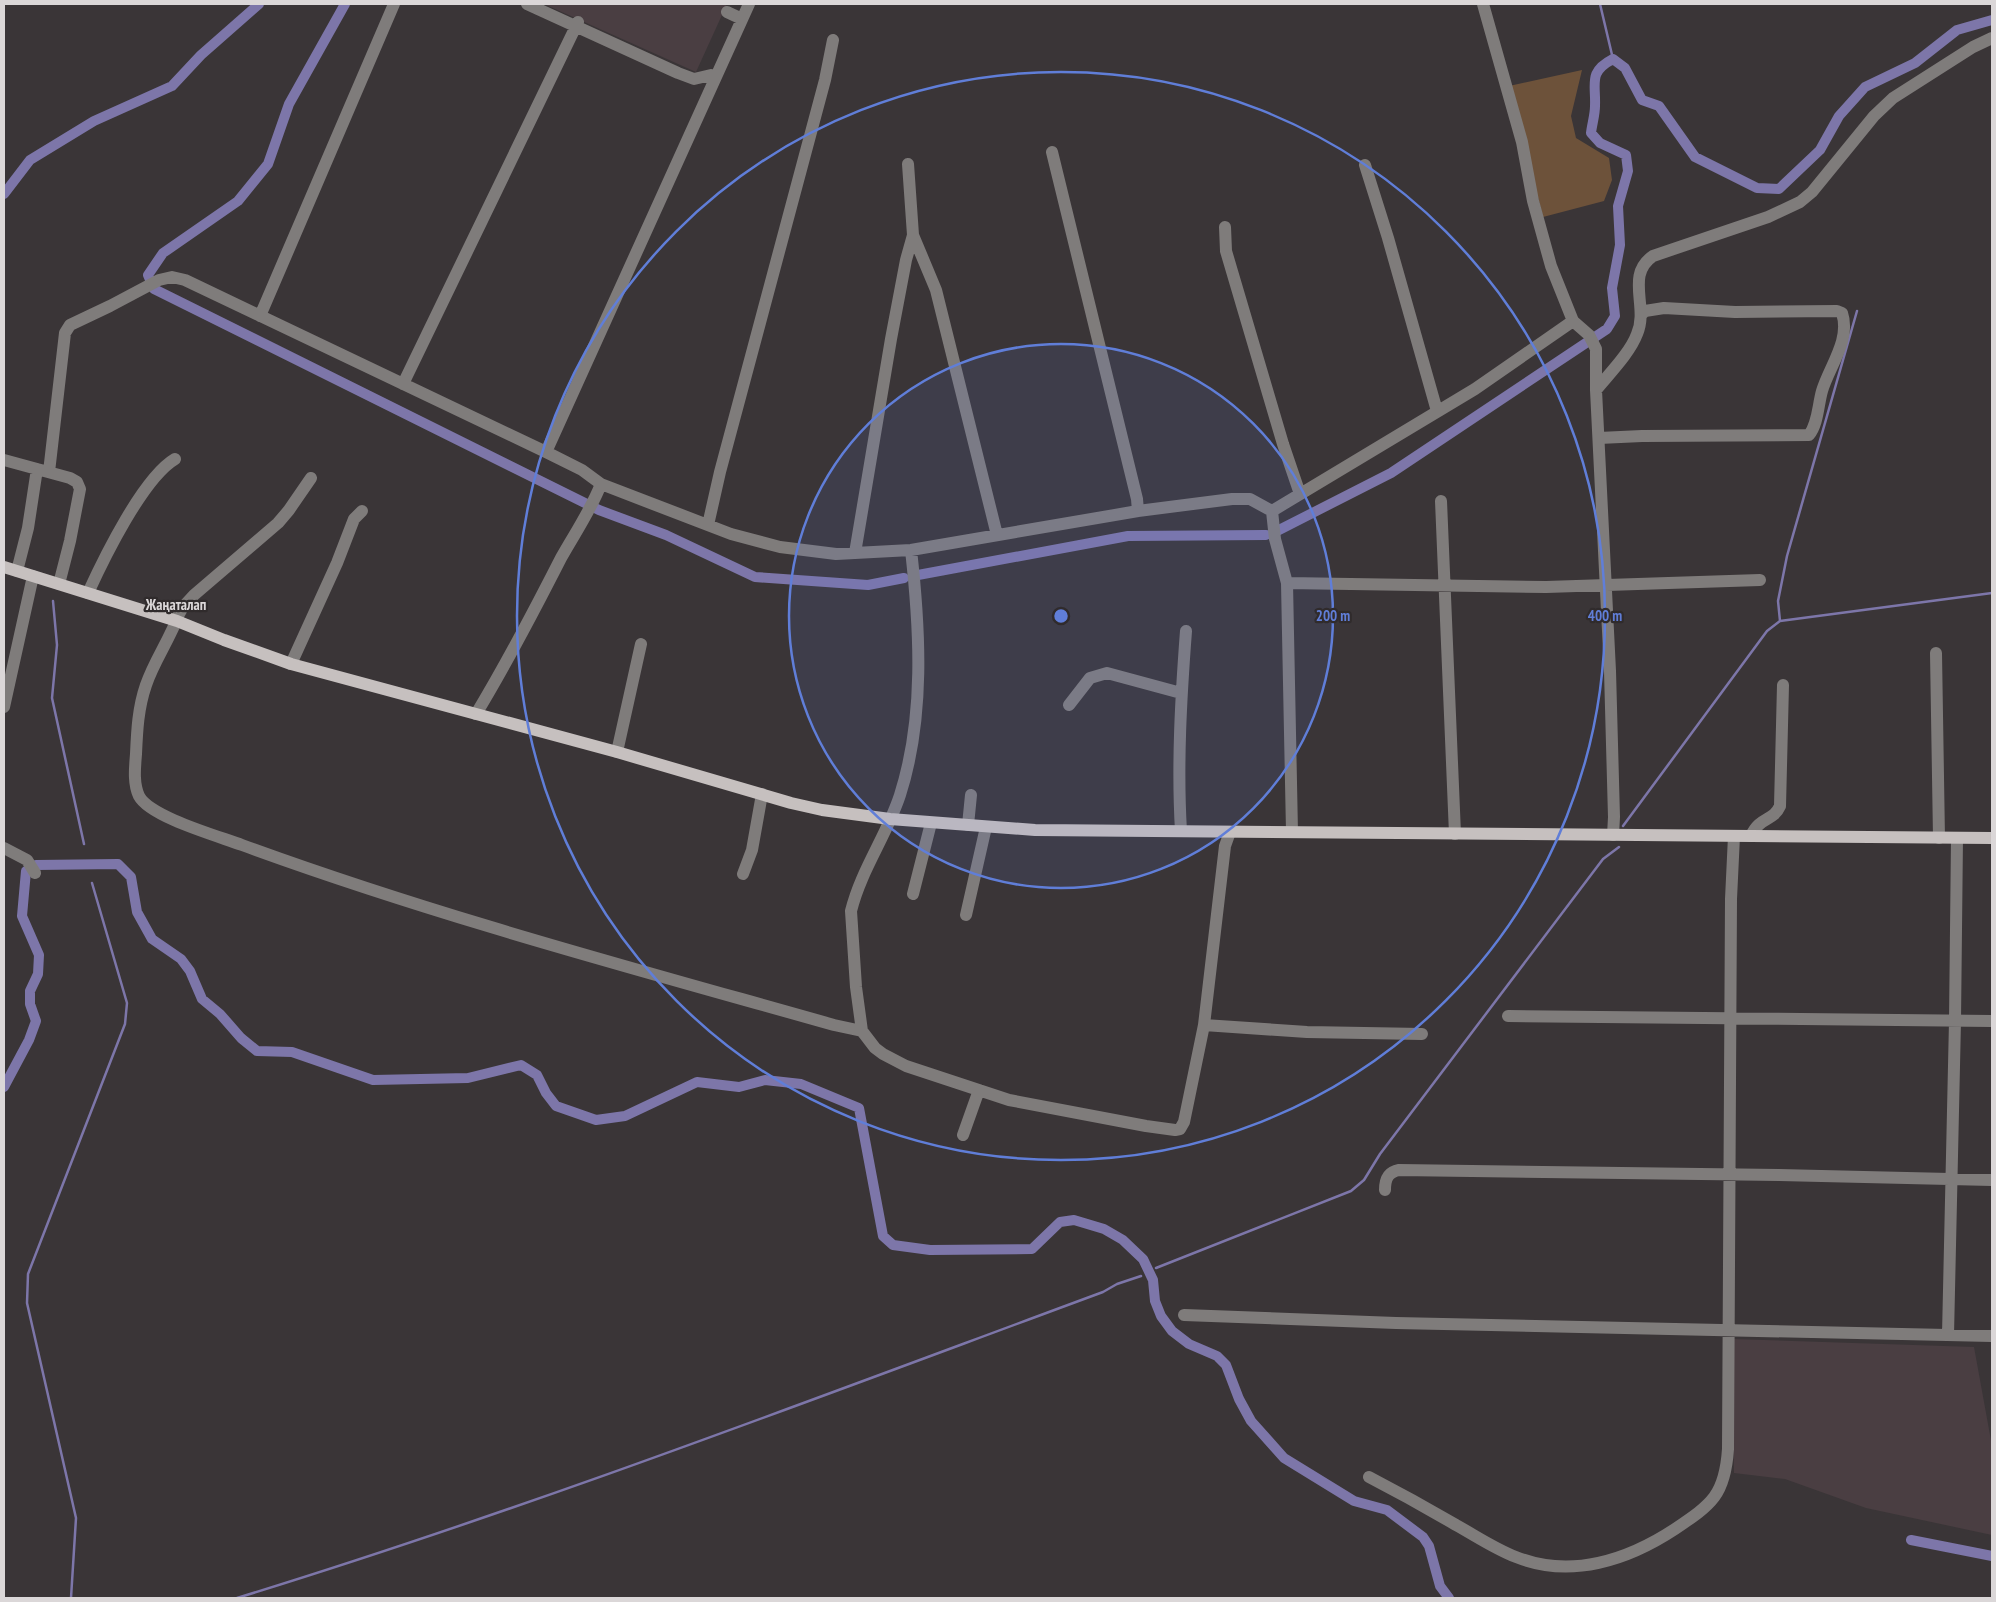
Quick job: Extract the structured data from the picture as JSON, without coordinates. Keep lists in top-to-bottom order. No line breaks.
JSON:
{"districts":["Жаңаталап"],"rings":["200 m","400 m"]}
